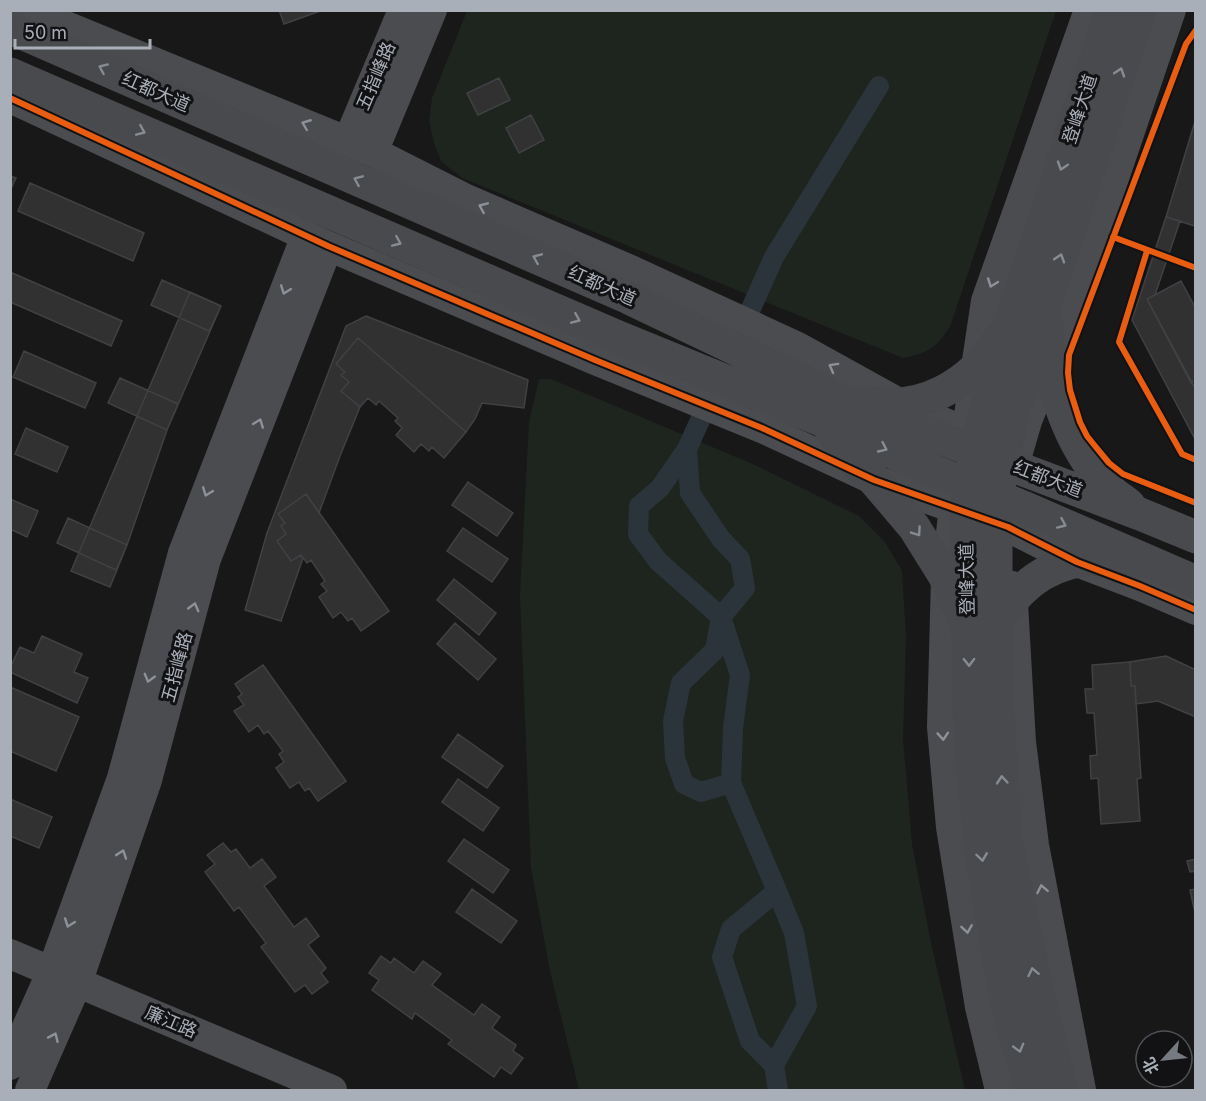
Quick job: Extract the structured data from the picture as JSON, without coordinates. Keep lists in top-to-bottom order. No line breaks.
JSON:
{"streets":{"main road":["红都大道","登峰大道"],"street":["五指峰路","廉江路"]},"crossings":[["五指峰路","廉江路"],["红都大道","登峰大道"]],"scale_bar":"50 m","north":"bottom left"}
